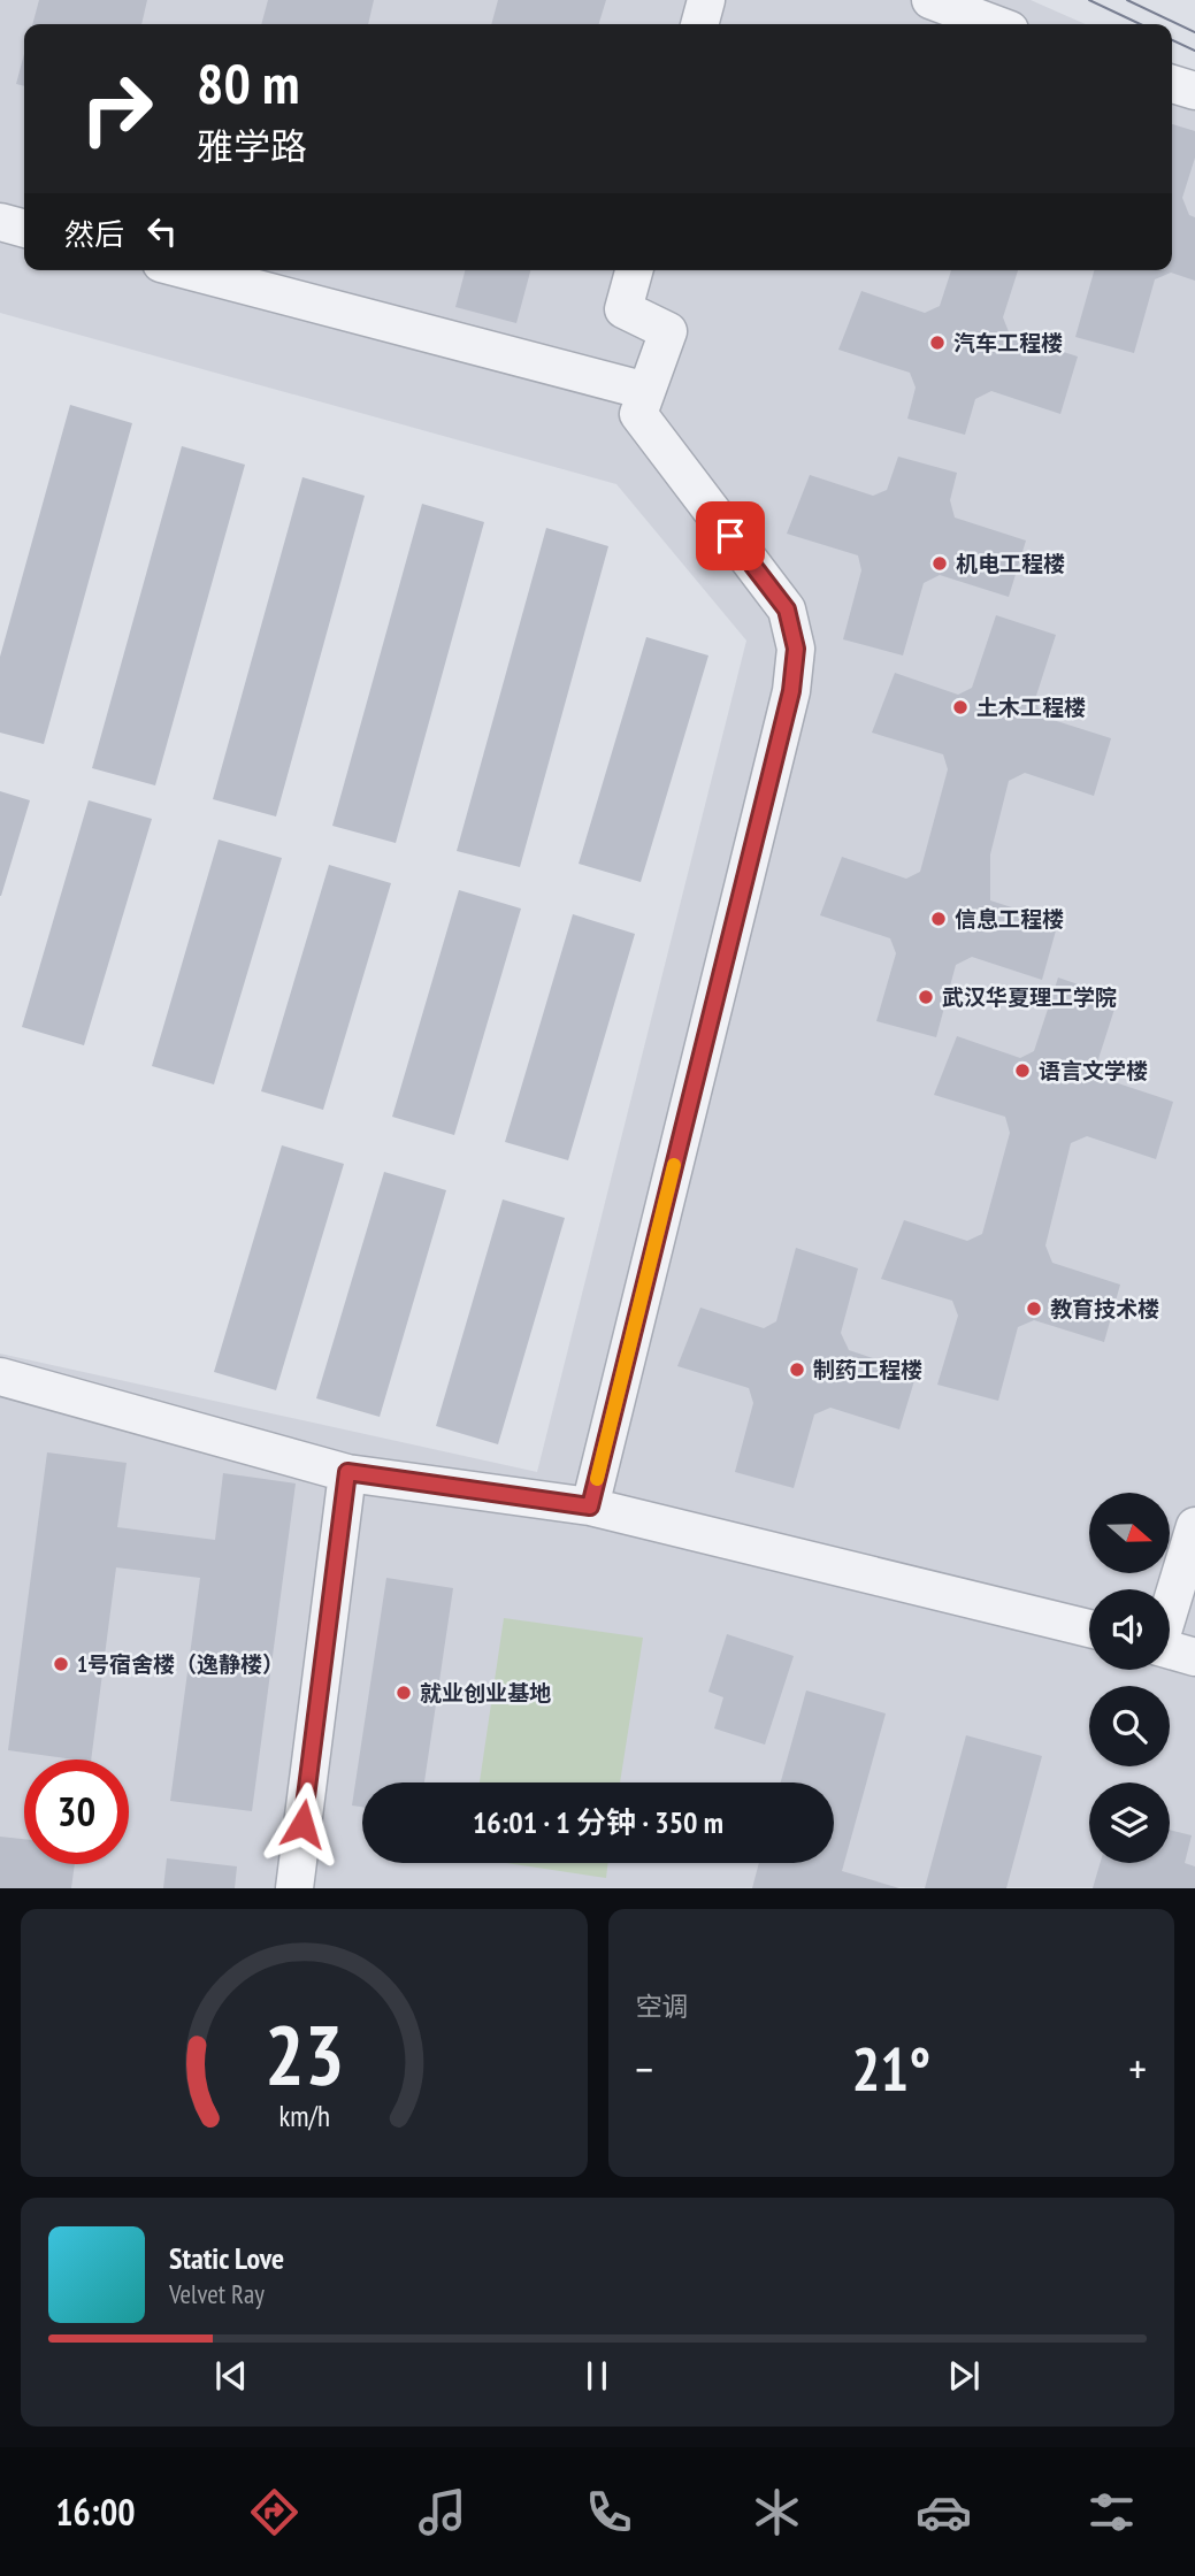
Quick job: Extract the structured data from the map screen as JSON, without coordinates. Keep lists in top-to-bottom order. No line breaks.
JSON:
{"places":["汽车工程楼","机电工程楼","土木工程楼","信息工程楼","武汉华夏理工学院","语言文学楼","教育技术楼","制药工程楼","1号宿舍楼（逸静楼）","就业创业基地"],"north":"right","page":{"turn":["80 m","雅学路"],"then":"然后","limit":"30","trip":"16:01 · 1 分钟 · 350 m","tile":"空调","heat":["−","21°","+"],"song":["Static Love","Velvet Ray"],"tabs":"16:00","gauge":["23","km/h"]}}
